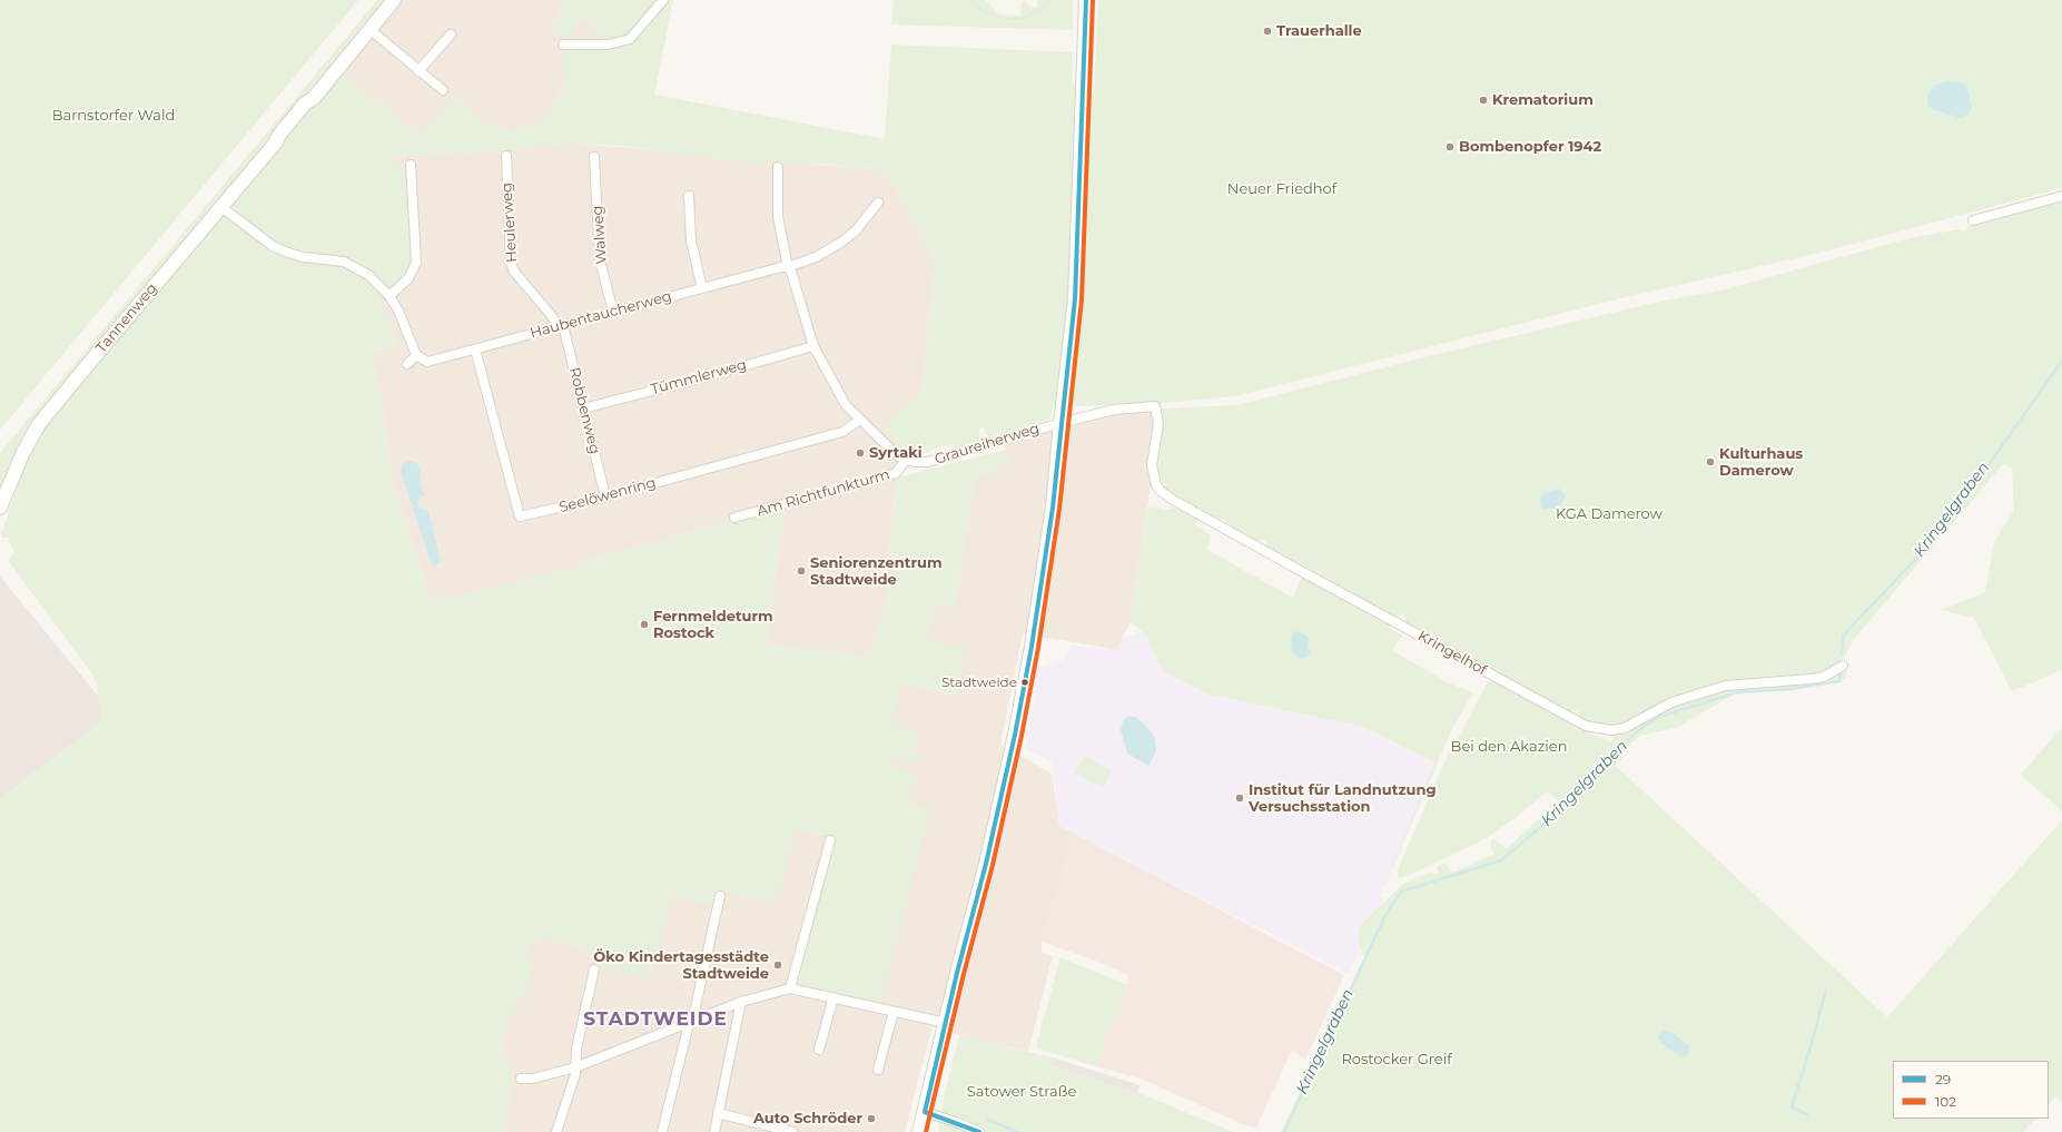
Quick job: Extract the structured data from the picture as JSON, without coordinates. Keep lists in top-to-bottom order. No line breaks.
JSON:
{"streets":{"main road":["Tannenweg"],"street":["Heulerweg","Walweg","Haubentaucherweg","Tümmlerweg","Robbenweg","Graureiherweg","Am Richtfunkturm","Seelöwenring","Kringelhof"]},"crossings":[["Heulerweg","Haubentaucherweg"],["Heulerweg","Robbenweg"],["Walweg","Haubentaucherweg"],["Haubentaucherweg","Robbenweg"],["Haubentaucherweg","Graureiherweg"],["Haubentaucherweg","Seelöwenring"],["Tümmlerweg","Robbenweg"],["Tümmlerweg","Graureiherweg"],["Robbenweg","Seelöwenring"],["Graureiherweg","Am Richtfunkturm"],["Graureiherweg","Seelöwenring"],["Graureiherweg","Kringelhof"]],"districts":["STADTWEIDE"],"water":["Kringelgraben"],"parks":["Barnstorfer Wald","Neuer Friedhof","KGA Damerow","Bei den Akazien","Rostocker Greif","Satower Straße"],"places":["Trauerhalle","Krematorium","Bombenopfer 1942","Syrtaki","Kulturhaus Damerow","Seniorenzentrum Stadtweide","Fernmeldeturm Rostock","Stadtweide","Institut für Landnutzung Versuchsstation","Öko Kindertagesstädte Stadtweide","Auto Schröder"],"lines":["transit line 29","transit line 102"],"legend":["29","102"]}
